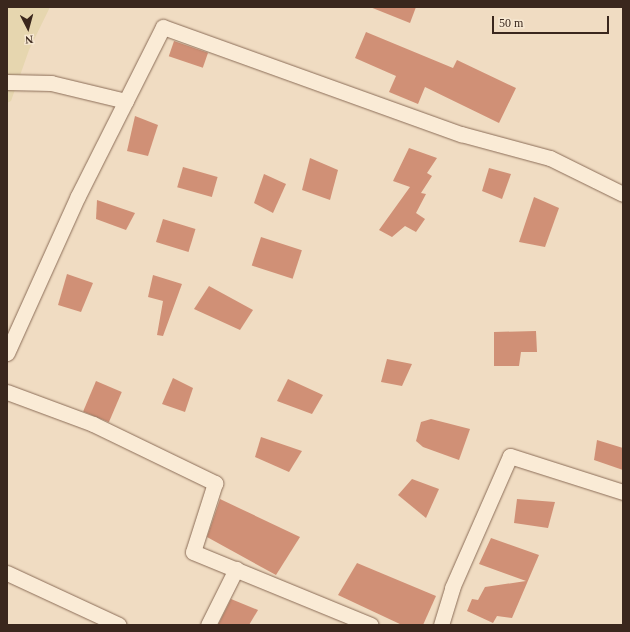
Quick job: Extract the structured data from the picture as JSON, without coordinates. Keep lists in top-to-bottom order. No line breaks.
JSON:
{"scale_bar":"50 m","north":"bottom"}
